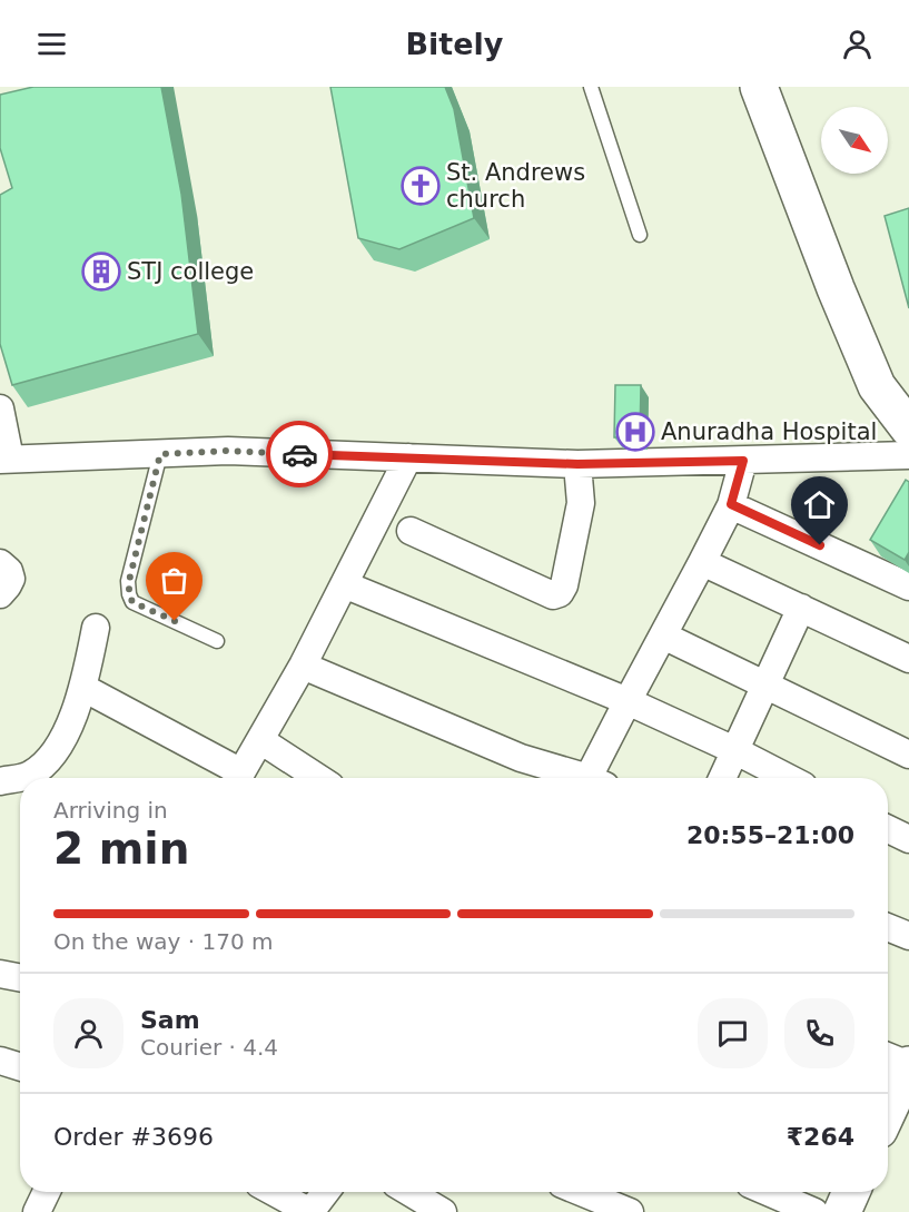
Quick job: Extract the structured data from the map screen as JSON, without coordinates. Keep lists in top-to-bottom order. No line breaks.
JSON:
{"places":{"church":["St. Andrews church"],"building":["STJ college"],"hospital":["Anuradha Hospital"]},"north":"bottom right","page":{"header":"Bitely","heading":["2 min","Arriving in","20:55–21:00"],"panel":["Sam","Courier · 4.4","Order #3696","₹264"],"bar":"On the way · 170 m"}}
